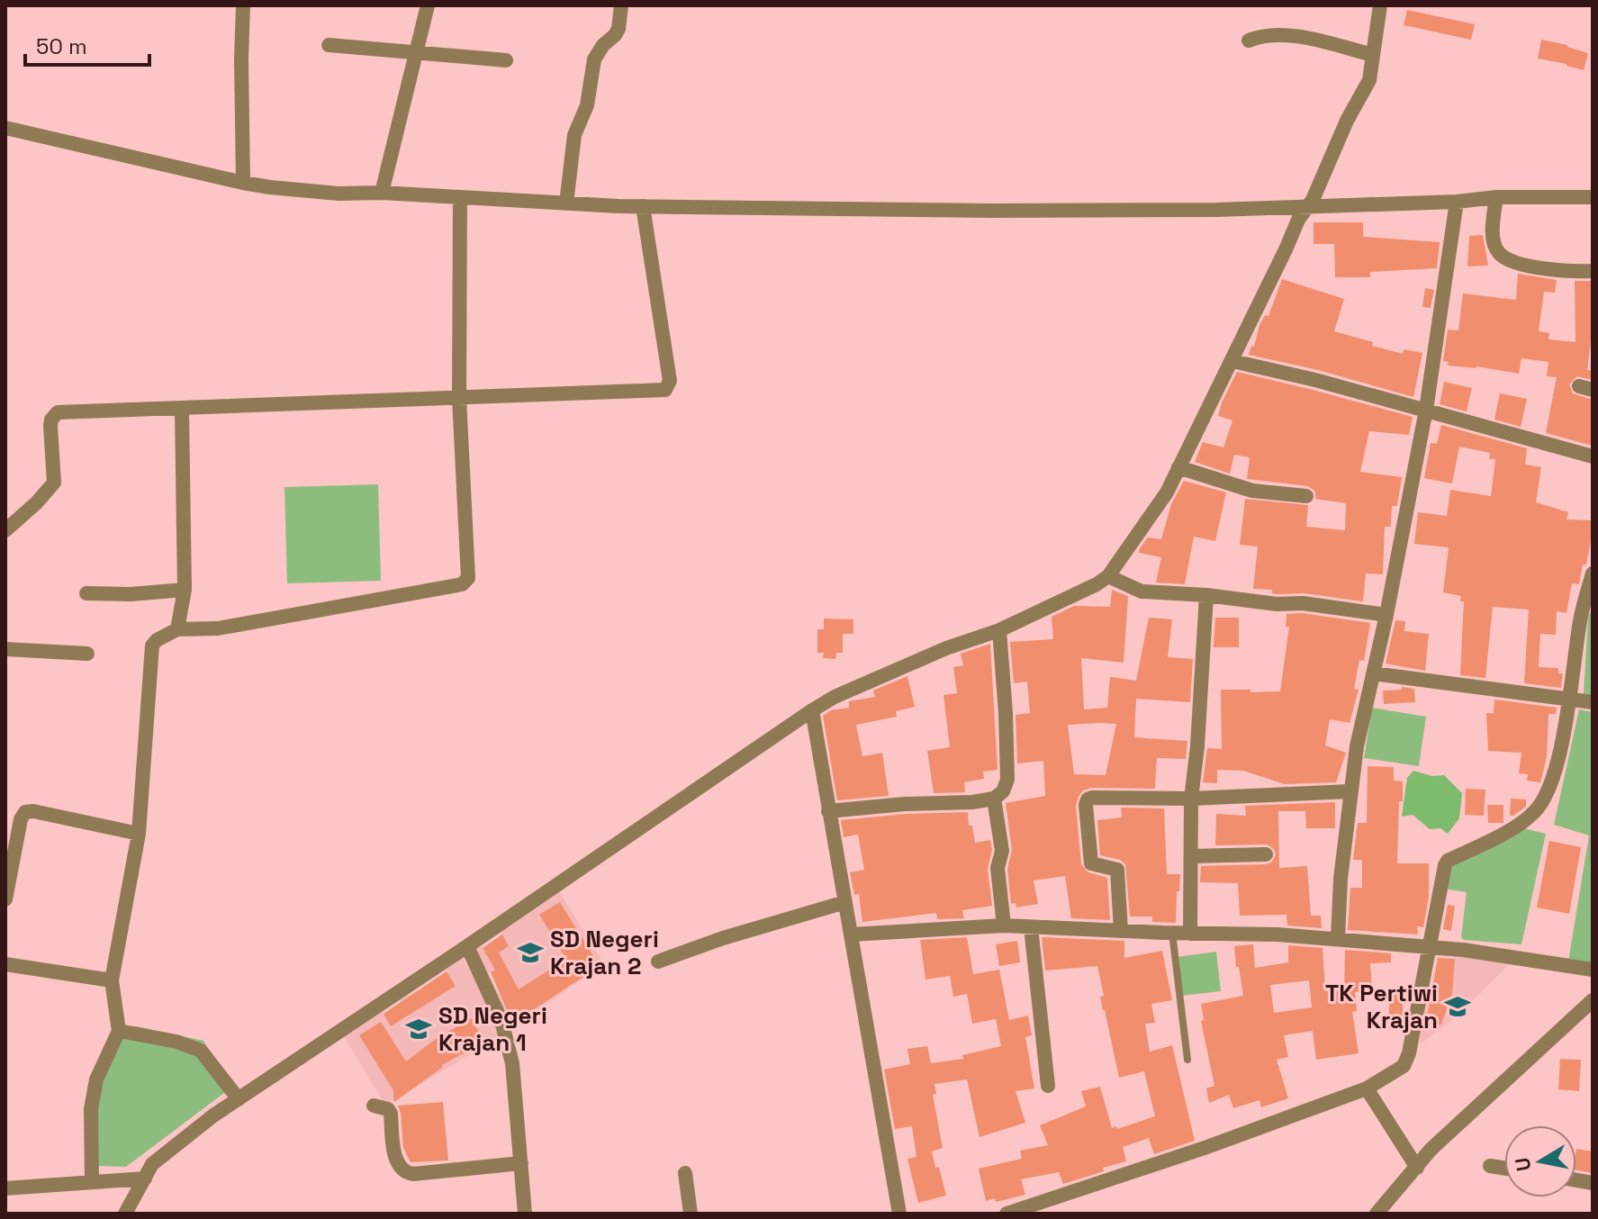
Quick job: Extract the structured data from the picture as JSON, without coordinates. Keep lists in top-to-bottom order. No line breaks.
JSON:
{"places":{"school or university":["SD Negeri Krajan 2","TK Pertiwi Krajan","SD Negeri Krajan 1"]},"scale_bar":"50 m","north":"left"}
